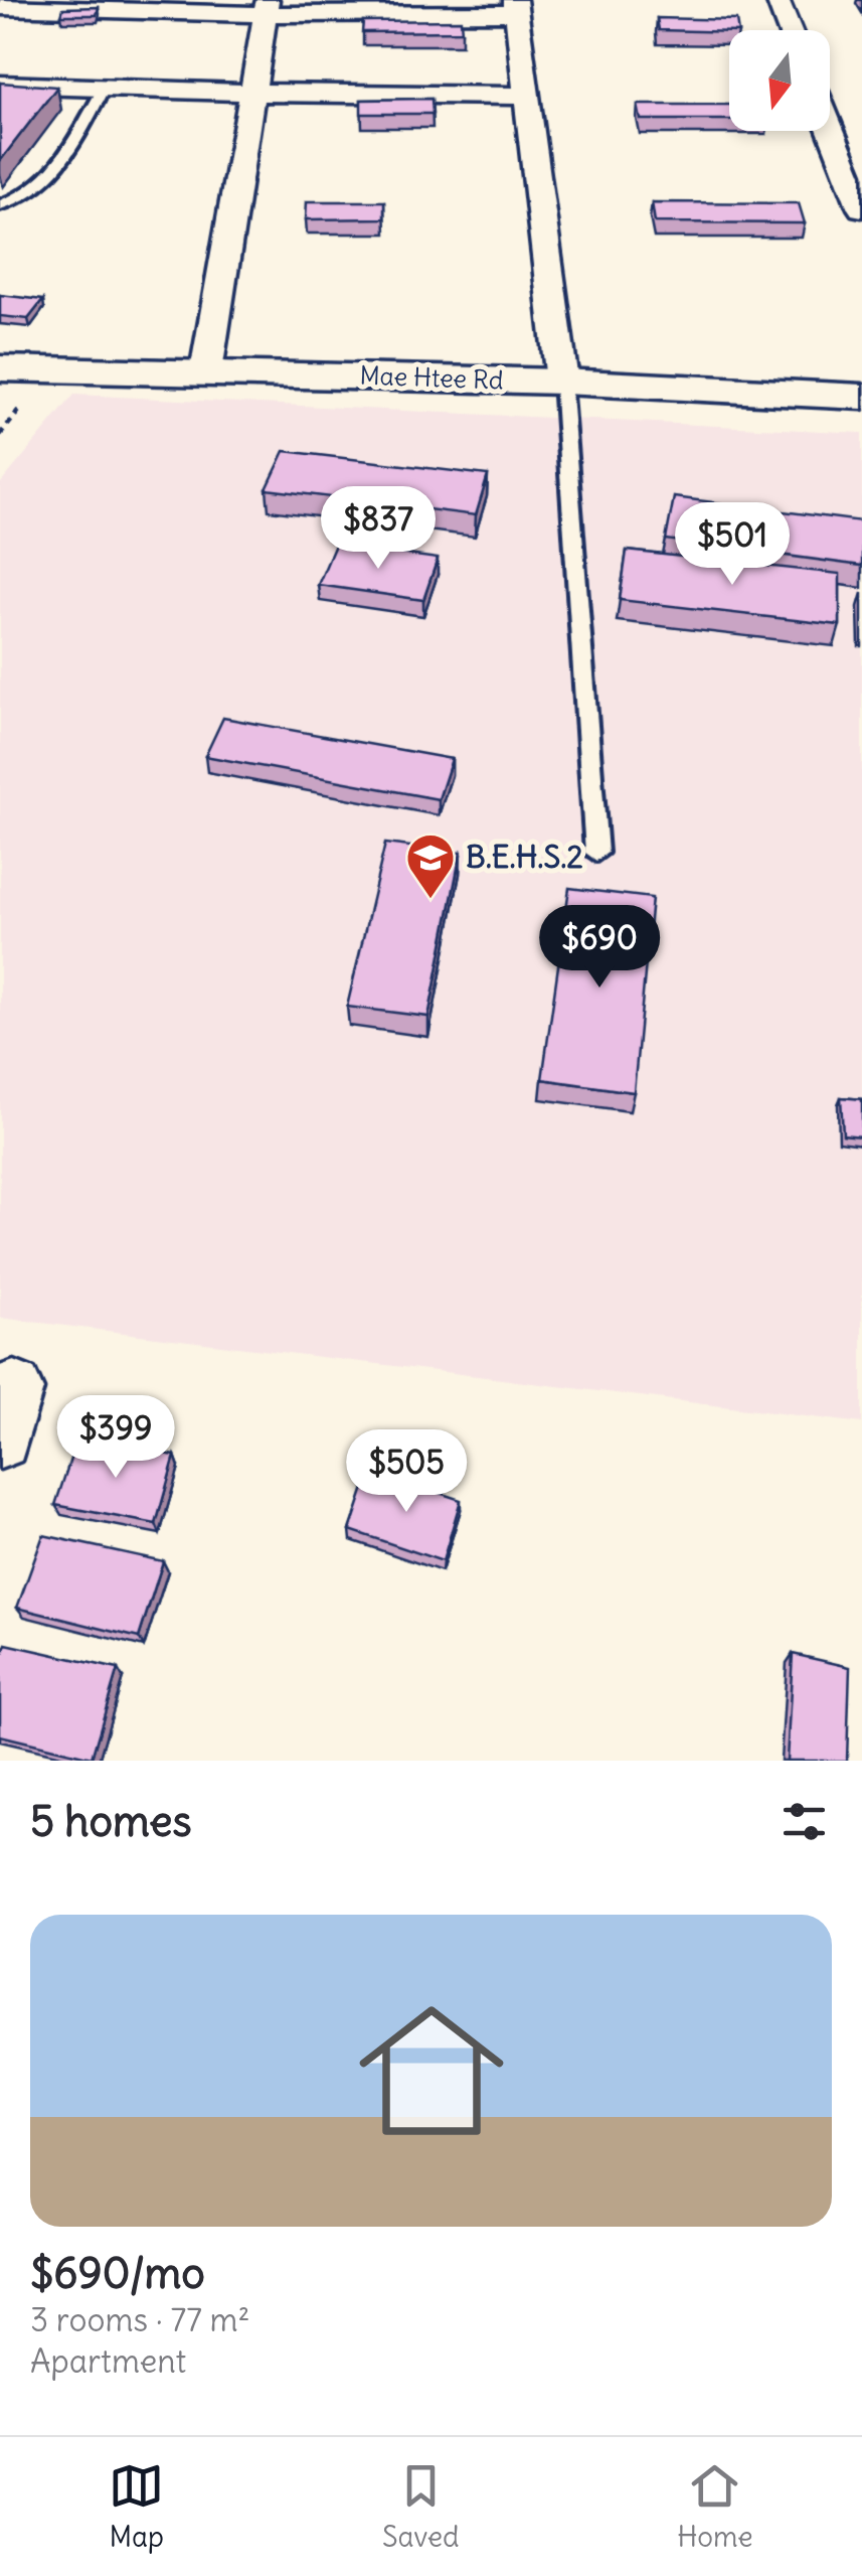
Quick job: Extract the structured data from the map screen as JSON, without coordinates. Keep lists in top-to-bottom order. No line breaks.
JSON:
{"streets":{"street":["Mae Htee Rd"]},"places":{"school or university":["B.E.H.S.2"]},"north":"bottom","page":{"price":["$837","$501","$690","$399","$505"],"heading":"5 homes","list":[{"name":"$690/mo","note":"3 rooms · 77 m² · Apartment"}],"tabs":["Map","Saved","Home"]}}
